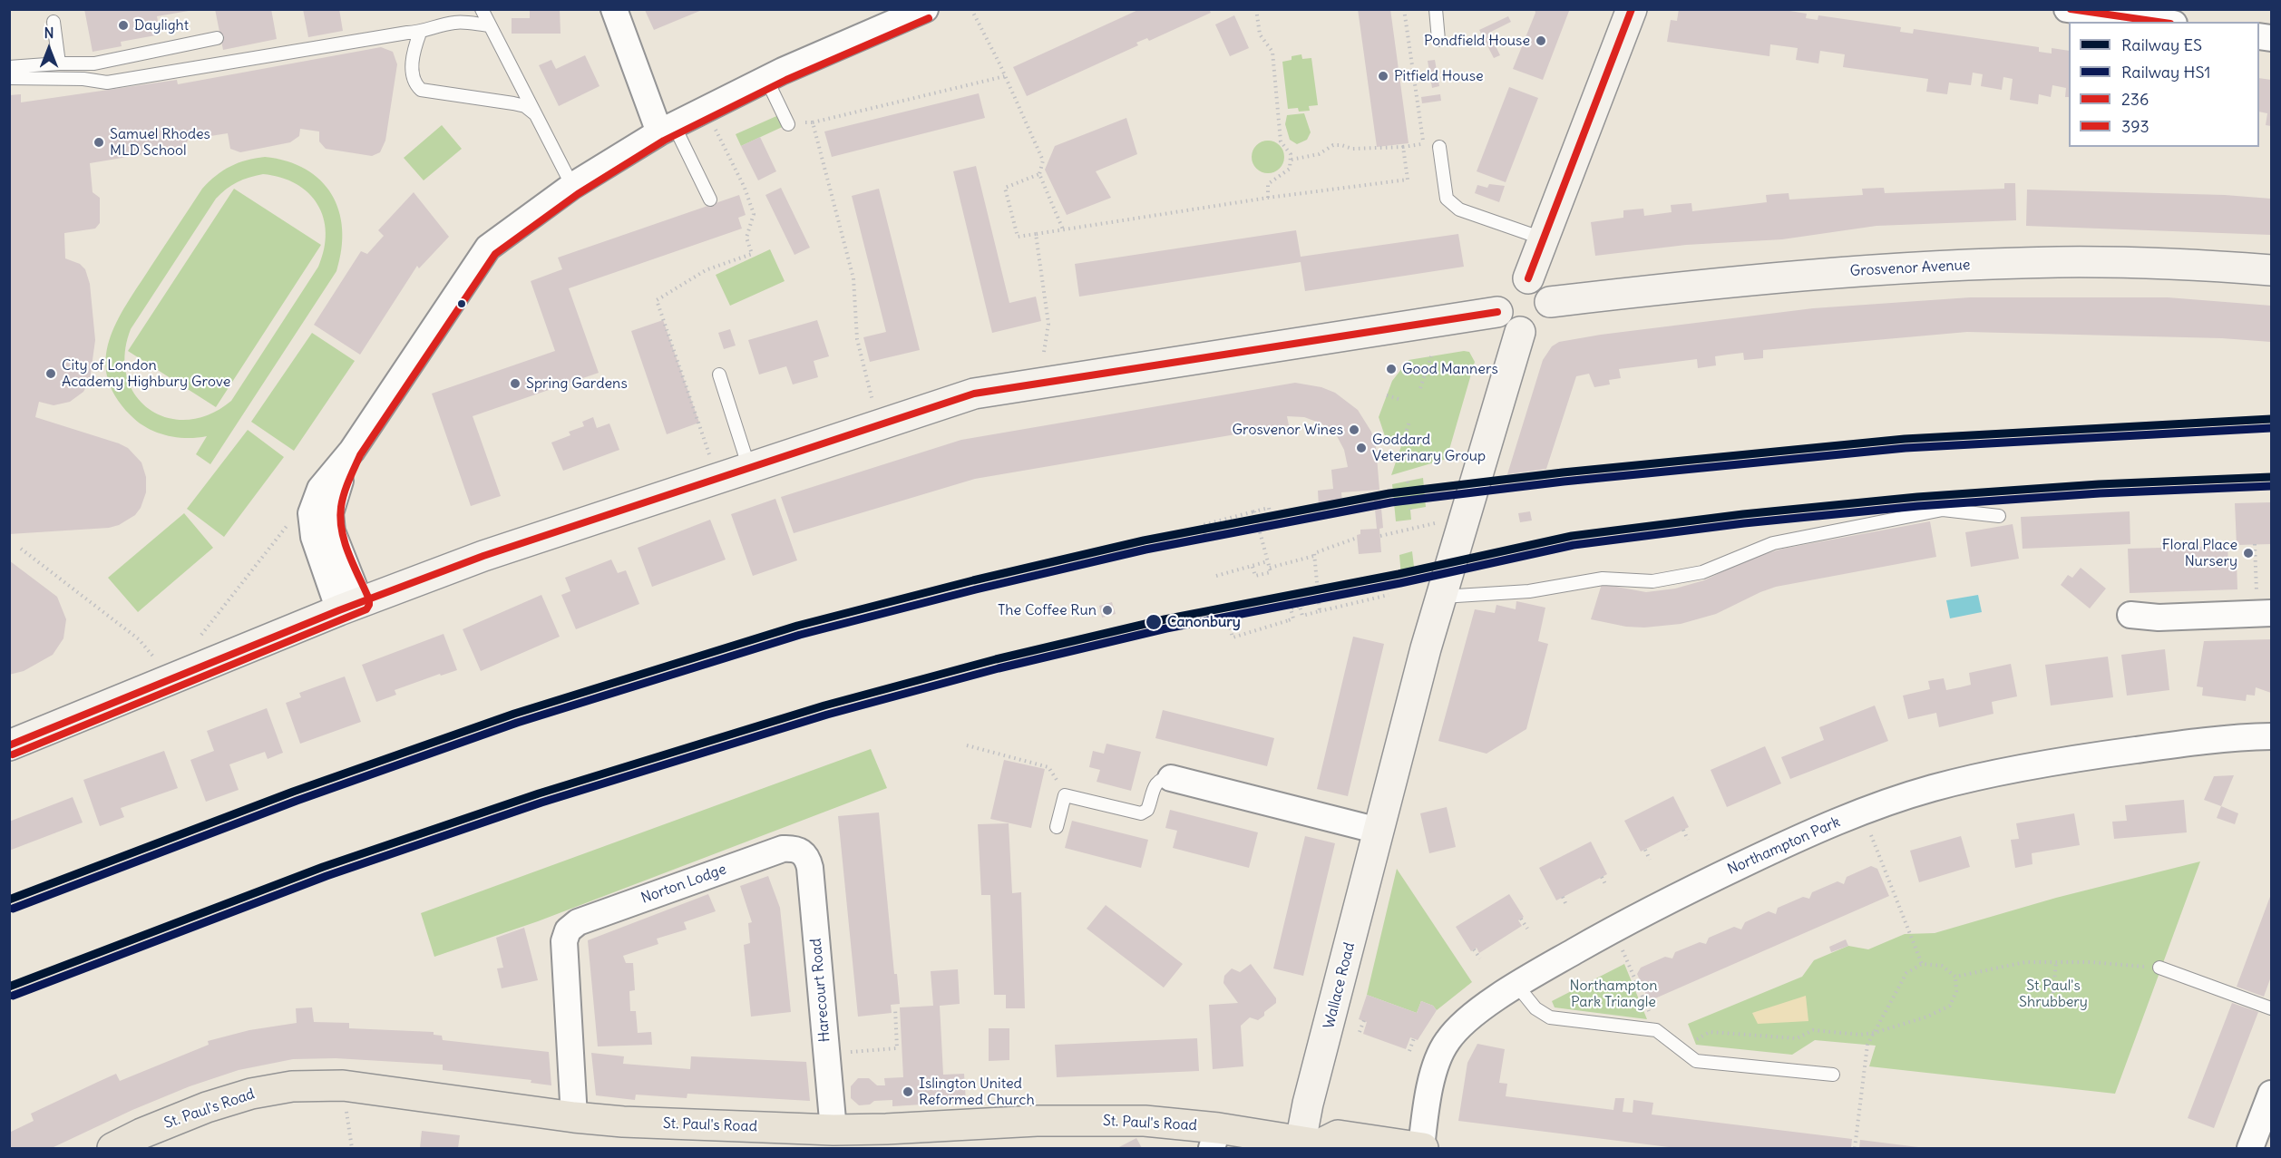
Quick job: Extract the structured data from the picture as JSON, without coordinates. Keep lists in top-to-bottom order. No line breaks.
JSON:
{"streets":{"main road":["St. Paul's Road"],"street":["Grosvenor Avenue","Northampton Park","Norton Lodge","Wallace Road","Harecourt Road"]},"crossings":[["Northampton Park","St. Paul's Road"],["Norton Lodge","Harecourt Road"],["Norton Lodge","St. Paul's Road"],["Wallace Road","St. Paul's Road"],["Harecourt Road","St. Paul's Road"]],"parks":["Northampton Park Triangle","St Paul's Shrubbery"],"places":["Daylight","Pondfield House","Pitfield House","Samuel Rhodes MLD School","Good Manners","City of London Academy Highbury Grove","Spring Gardens","Grosvenor Wines","Goddard Veterinary Group","Floral Place Nursery","The Coffee Run","Canonbury","Islington United Reformed Church"],"lines":["transit line 236","transit line 393","rail line ES","rail line HS1"],"legend":["Railway ES","Railway HS1","236","393"],"north":"top"}
